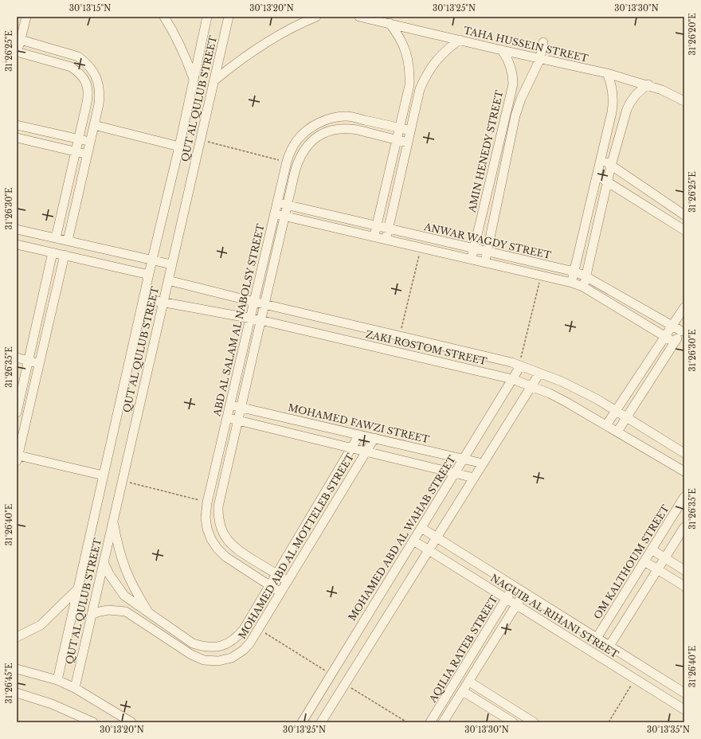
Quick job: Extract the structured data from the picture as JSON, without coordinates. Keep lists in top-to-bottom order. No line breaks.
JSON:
{"streets":{"street":["TAHA HUSSEIN STREET","QUT AL QULUB STREET","AMIN HENEDY STREET","ANWAR WAGDY STREET","ABD AL SALAM AL NABOLSY STREET","ZAKI ROSTOM STREET","MOHAMED FAWZI STREET","MOHAMED ABD AL WAHAB STREET","MOHAMED ABD AL MOTTELEB STREET","OM KALTHOUM STREET","NAGUIB AL RIHANI STREET","AQILIA RATEB STREET"]},"crossings":[["TAHA HUSSEIN STREET","AMIN HENEDY STREET"],["QUT AL QULUB STREET","ZAKI ROSTOM STREET"],["QUT AL QULUB STREET","MOHAMED ABD AL MOTTELEB STREET"],["AMIN HENEDY STREET","ANWAR WAGDY STREET"],["ANWAR WAGDY STREET","ABD AL SALAM AL NABOLSY STREET"],["ABD AL SALAM AL NABOLSY STREET","ZAKI ROSTOM STREET"],["ABD AL SALAM AL NABOLSY STREET","MOHAMED FAWZI STREET"],["ABD AL SALAM AL NABOLSY STREET","MOHAMED ABD AL MOTTELEB STREET"],["ZAKI ROSTOM STREET","MOHAMED ABD AL WAHAB STREET"],["MOHAMED FAWZI STREET","MOHAMED ABD AL WAHAB STREET"],["MOHAMED FAWZI STREET","MOHAMED ABD AL MOTTELEB STREET"],["MOHAMED ABD AL WAHAB STREET","NAGUIB AL RIHANI STREET"],["OM KALTHOUM STREET","NAGUIB AL RIHANI STREET"],["NAGUIB AL RIHANI STREET","AQILIA RATEB STREET"]],"coordinates":["30°13'15\"N","30°13'20\"N","30°13'25\"N","30°13'30\"N","31°26'20\"E","31°26'25\"E","31°26'30\"E","31°26'35\"E","31°26'40\"E","31°26'45\"E","30°13'35\"N"]}
